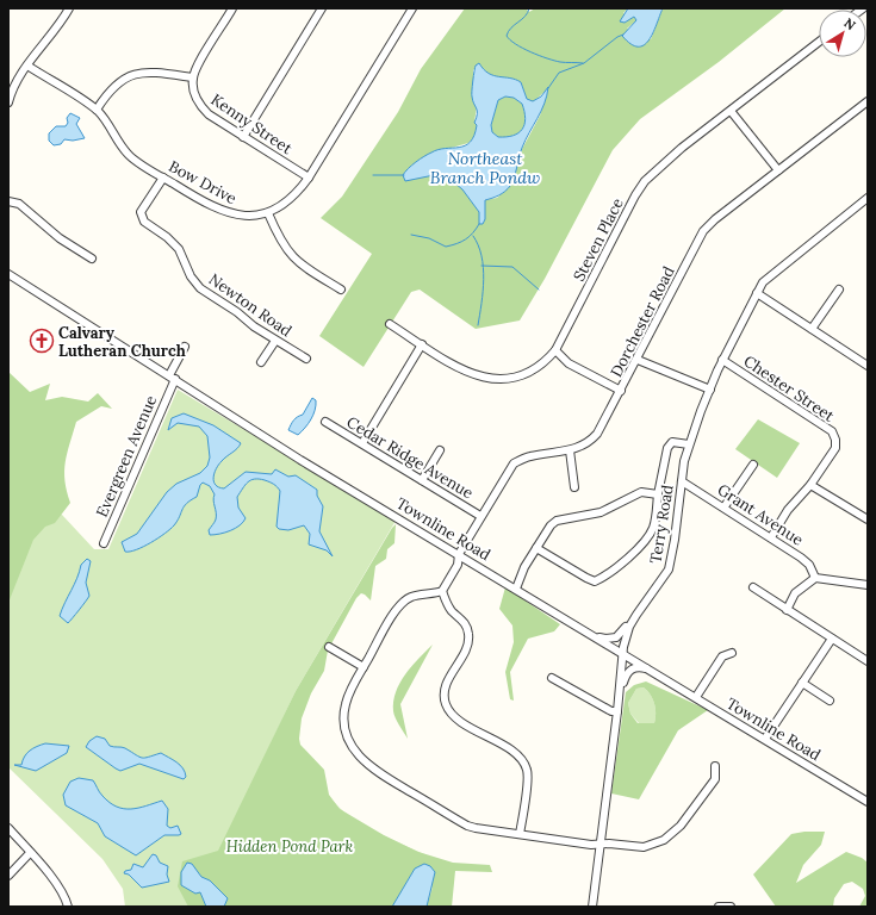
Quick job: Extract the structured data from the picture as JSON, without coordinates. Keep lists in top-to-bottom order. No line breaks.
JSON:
{"streets":{"street":["Kenny Street","Bow Drive","Steven Place","Newton Road","Dorchester Road","Chester Street","Evergreen Avenue","Cedar Ridge Avenue","Grant Avenue","Terry Road","Townline Road"]},"crossings":[["Kenny Street","Bow Drive"],["Bow Drive","Newton Road"],["Dorchester Road","Cedar Ridge Avenue"],["Dorchester Road","Townline Road"],["Chester Street","Grant Avenue"],["Chester Street","Terry Road"],["Evergreen Avenue","Townline Road"],["Grant Avenue","Terry Road"],["Terry Road","Townline Road"]],"water":["Northeast Branch Pondw"],"parks":["Hidden Pond Park"],"places":{"church":["Calvary Lutheran Church"]},"north":"top right"}
